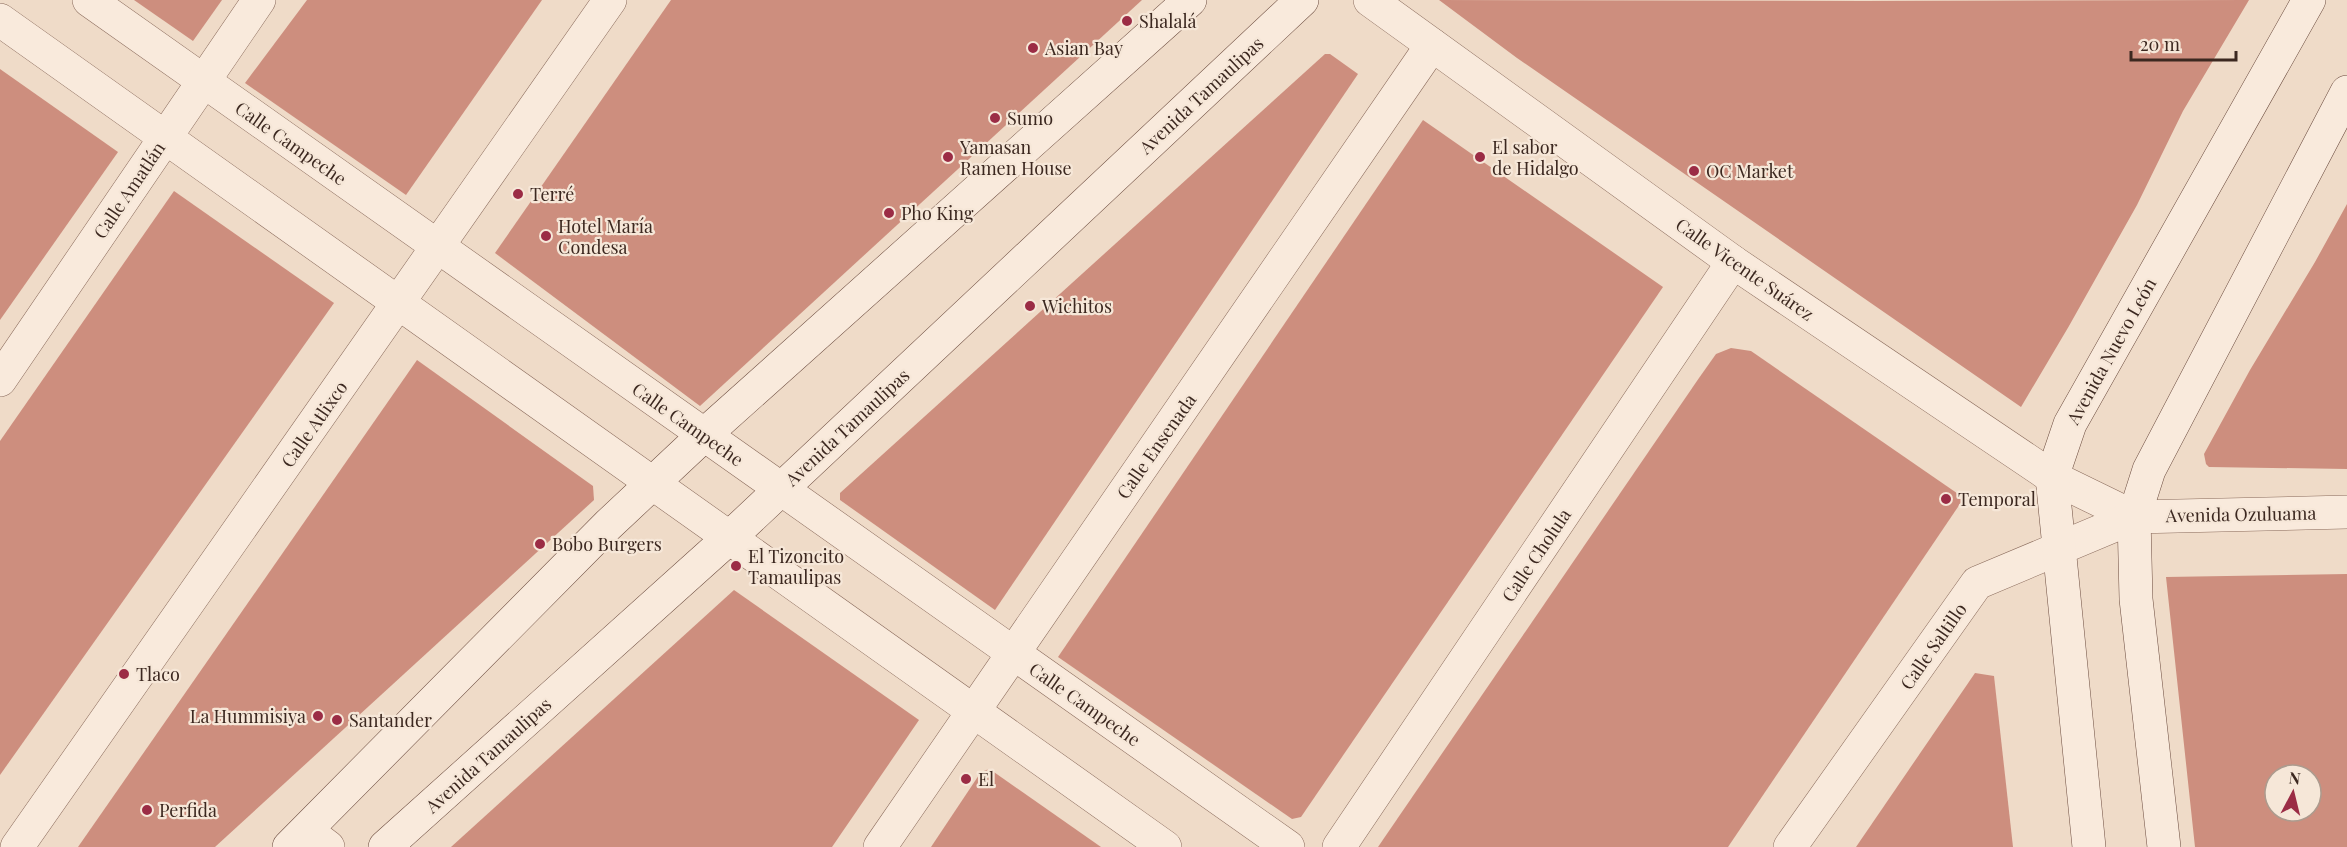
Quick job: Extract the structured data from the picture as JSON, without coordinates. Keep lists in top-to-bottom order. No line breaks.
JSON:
{"streets":{"street":["Avenida Tamaulipas","Calle Campeche","Calle Amatlán","Calle Vicente Suárez","Avenida Nuevo León","Calle Atlixco","Calle Ensenada","Avenida Ozuluama","Calle Cholula","Calle Saltillo"]},"crossings":[["Avenida Tamaulipas","Calle Campeche"],["Calle Campeche","Calle Amatlán"],["Calle Campeche","Calle Atlixco"],["Calle Campeche","Calle Ensenada"],["Calle Vicente Suárez","Avenida Nuevo León"],["Calle Vicente Suárez","Calle Ensenada"],["Calle Vicente Suárez","Avenida Ozuluama"],["Calle Vicente Suárez","Calle Cholula"],["Calle Vicente Suárez","Calle Saltillo"],["Avenida Nuevo León","Calle Saltillo"],["Avenida Ozuluama","Calle Saltillo"]],"places":["Shalalá","Asian Bay","Sumo","Yamasan Ramen House","El sabor de Hidalgo","OC Market","Terré","Pho King","Hotel María Condesa","Wichitos","Temporal","Bobo Burgers","El Tizoncito Tamaulipas","Tlaco","La Hummisiya","Santander","El","Perfida"],"scale_bar":"20 m","north":"top"}
